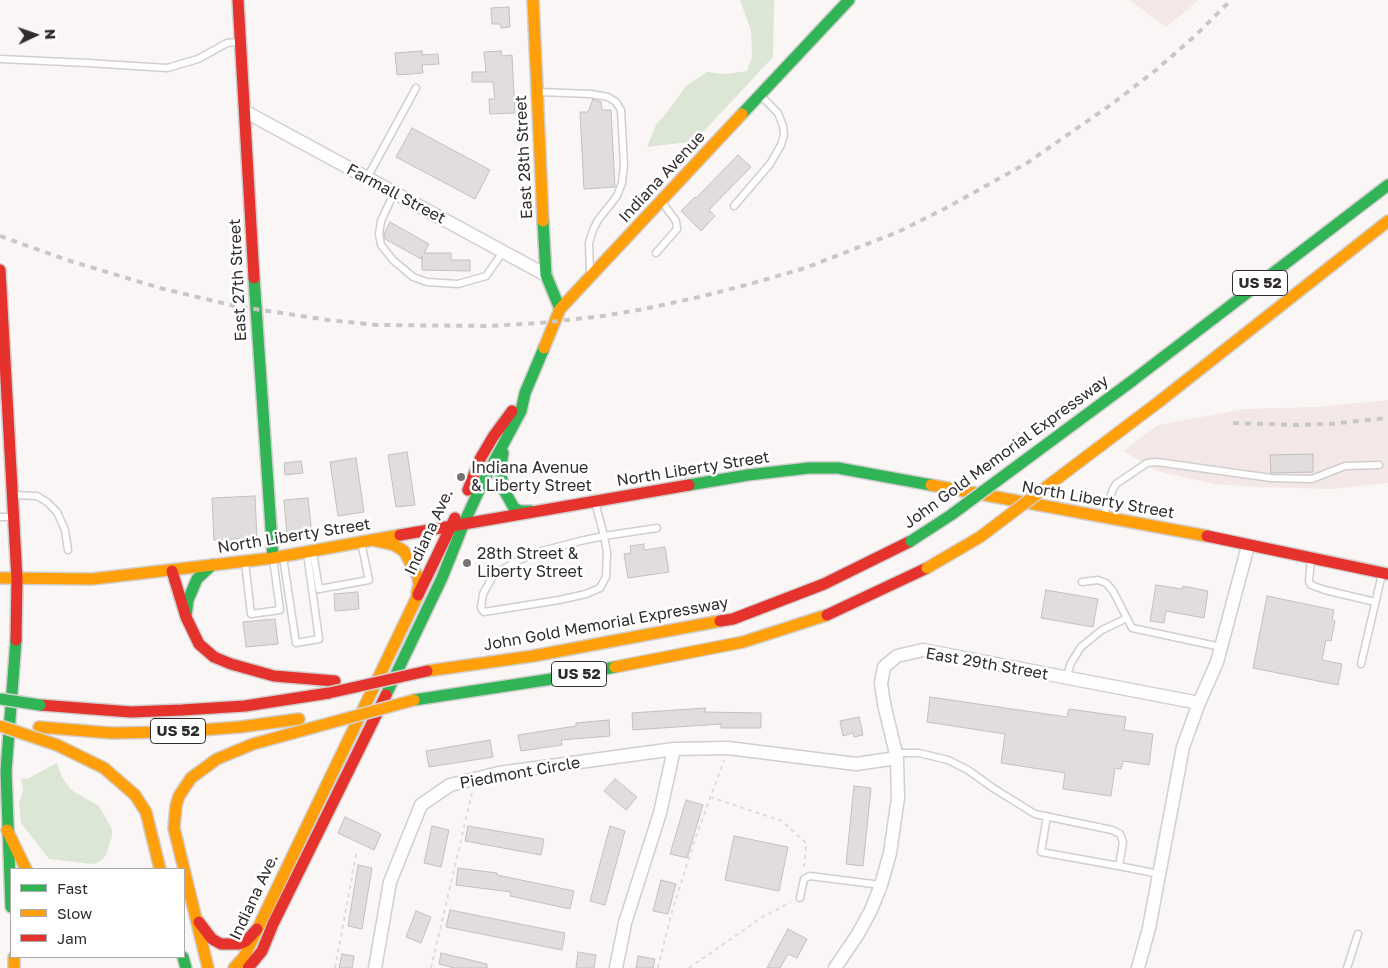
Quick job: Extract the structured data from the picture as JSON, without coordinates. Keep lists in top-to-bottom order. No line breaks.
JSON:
{"streets":{"main road":["East 28th Street","Indiana Avenue","East 27th Street","US 52","John Gold Memorial Expressway","North Liberty Street","Indiana Ave."],"street":["Farmall Street","East 29th Street","Piedmont Circle"]},"crossings":[["East 28th Street","Indiana Avenue"],["East 28th Street","Farmall Street"],["Indiana Avenue","Indiana Ave."],["Farmall Street","East 27th Street"],["East 27th Street","North Liberty Street"],["North Liberty Street","Indiana Ave."],["East 29th Street","Piedmont Circle"]],"places":["Indiana Avenue & Liberty Street","28th Street & Liberty Street"],"legend":["Fast","Slow","Jam"],"north":"right"}
